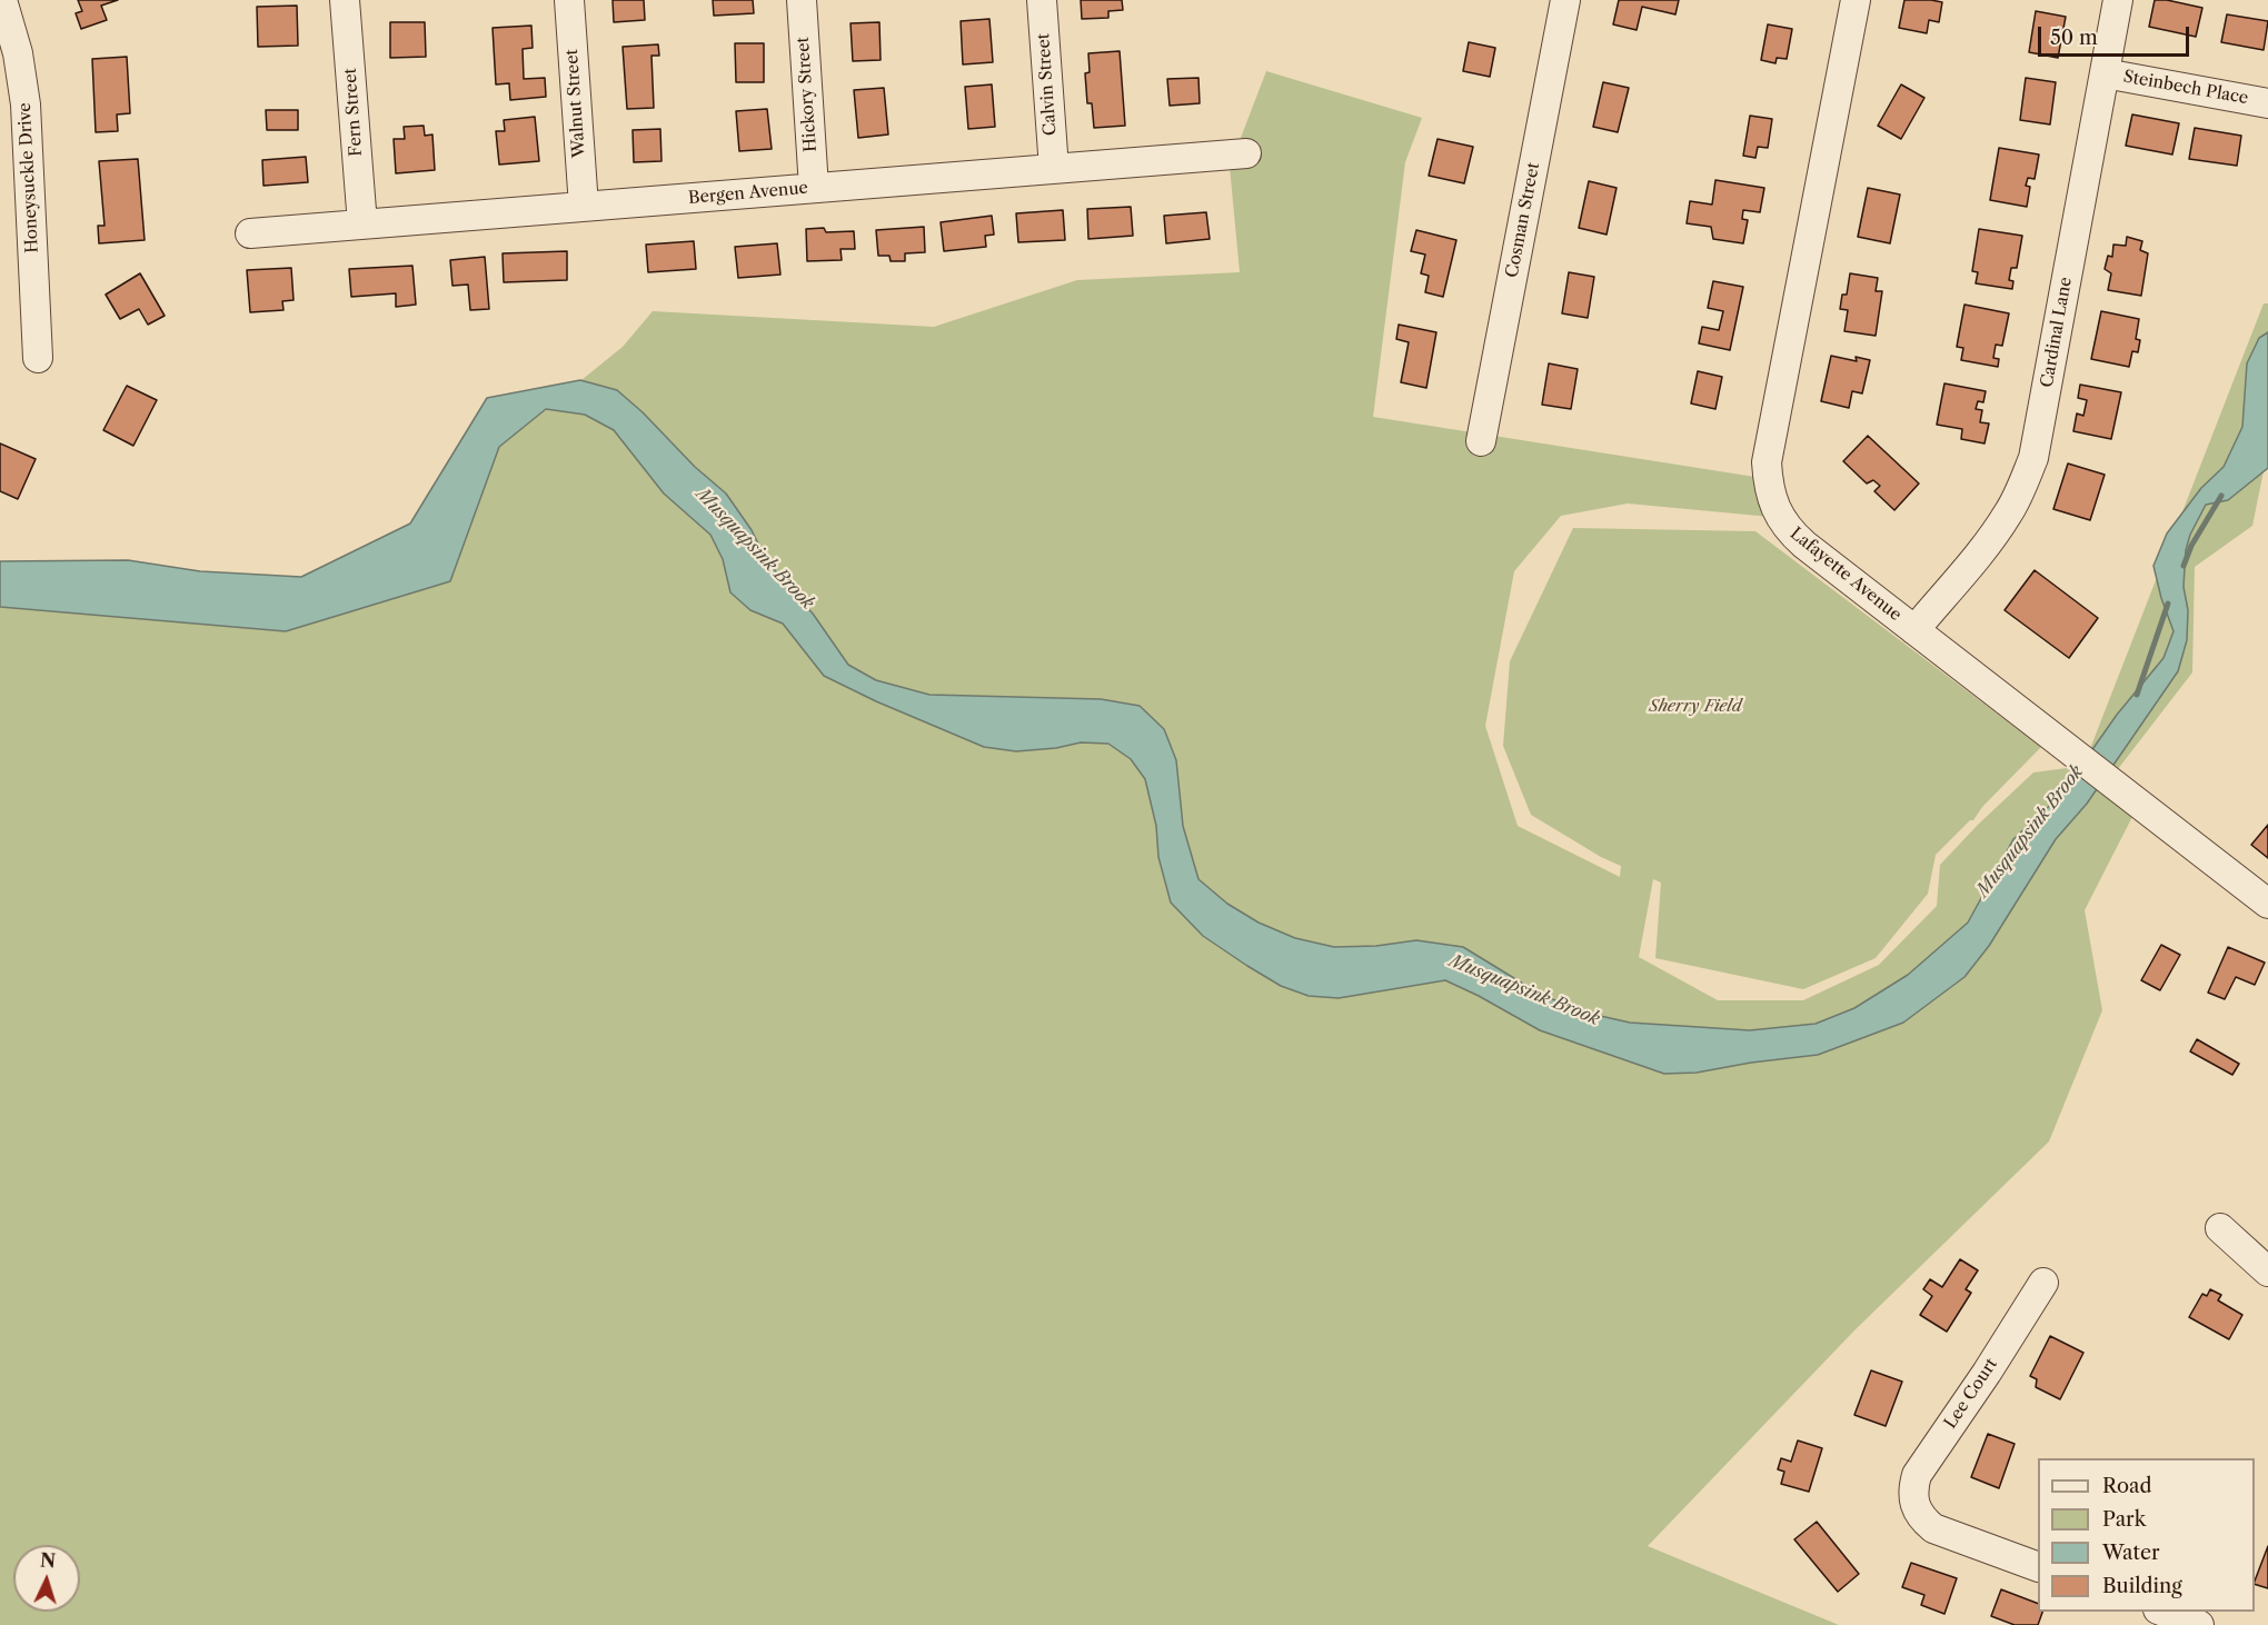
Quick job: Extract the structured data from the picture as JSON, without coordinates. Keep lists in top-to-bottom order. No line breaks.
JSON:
{"streets":{"street":["Calvin Street","Steinbech Place","Hickory Street","Walnut Street","Fern Street","Honeysuckle Drive","Bergen Avenue","Cosman Street","Cardinal Lane","Lafayette Avenue","Lee Court"]},"crossings":[["Calvin Street","Bergen Avenue"],["Steinbech Place","Cardinal Lane"],["Hickory Street","Bergen Avenue"],["Walnut Street","Bergen Avenue"],["Fern Street","Bergen Avenue"],["Cardinal Lane","Lafayette Avenue"]],"water":["Musquapsink Brook"],"parks":["Sherry Field"],"legend":["Road","Park","Water","Building"],"scale_bar":"50 m","north":"top"}
